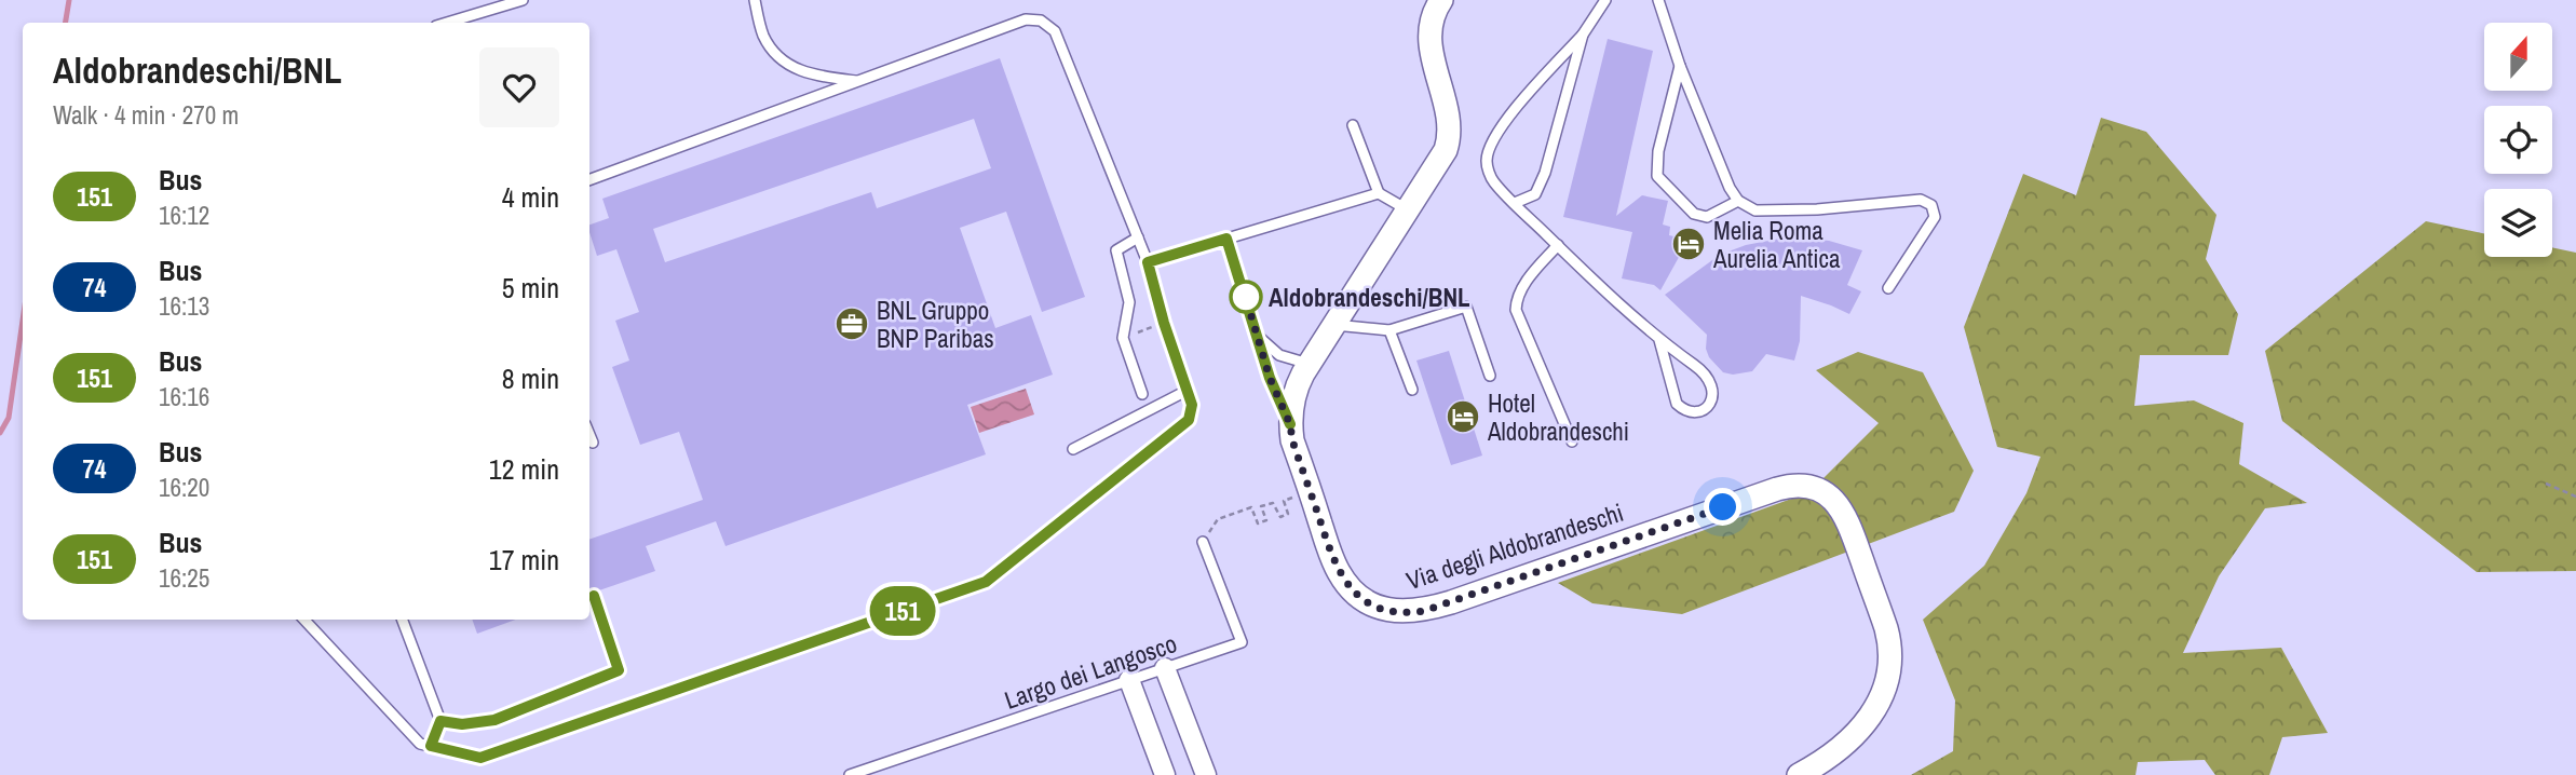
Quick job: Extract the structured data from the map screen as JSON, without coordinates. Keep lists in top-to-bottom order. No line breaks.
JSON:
{"streets":{"street":["Via degli Aldobrandeschi"],"lane":["Largo dei Langosco"]},"places":{"hotel":["Melia Roma Aurelia Antica","Hotel Aldobrandeschi"],"other":["Aldobrandeschi/BNL"],"office":["BNL Gruppo BNP Paribas"]},"lines":["bus line 151"],"north":"top","page":{"on_map":"151","heading":["Aldobrandeschi/BNL","Walk · 4 min · 270 m"],"list":[{"mark":"151","name":"Bus","note":"16:12","value":"4 min"},{"mark":"74","name":"Bus","note":"16:13","value":"5 min"},{"mark":"151","name":"Bus","note":"16:16","value":"8 min"},{"mark":"74","name":"Bus","note":"16:20","value":"12 min"},{"mark":"151","name":"Bus","note":"16:25","value":"17 min"}]}}
